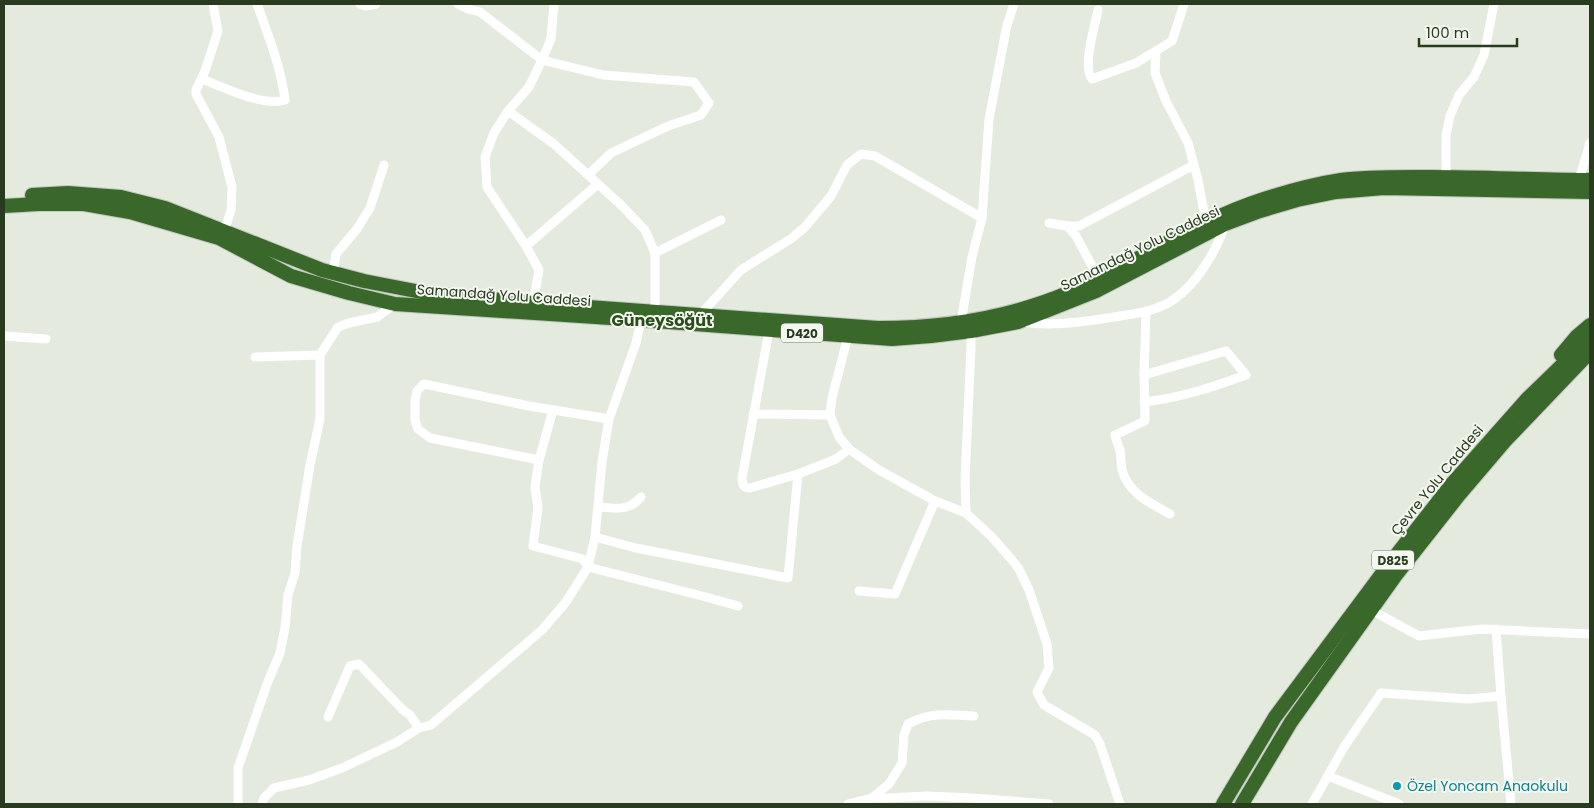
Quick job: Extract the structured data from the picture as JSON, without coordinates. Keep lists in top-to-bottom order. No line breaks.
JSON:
{"streets":{"highway":["Samandağ Yolu Caddesi","D420","Çevre Yolu Caddesi","D825"]},"districts":["Güneysöğüt"],"places":["Özel Yoncam Anaokulu"],"scale_bar":"100 m"}
